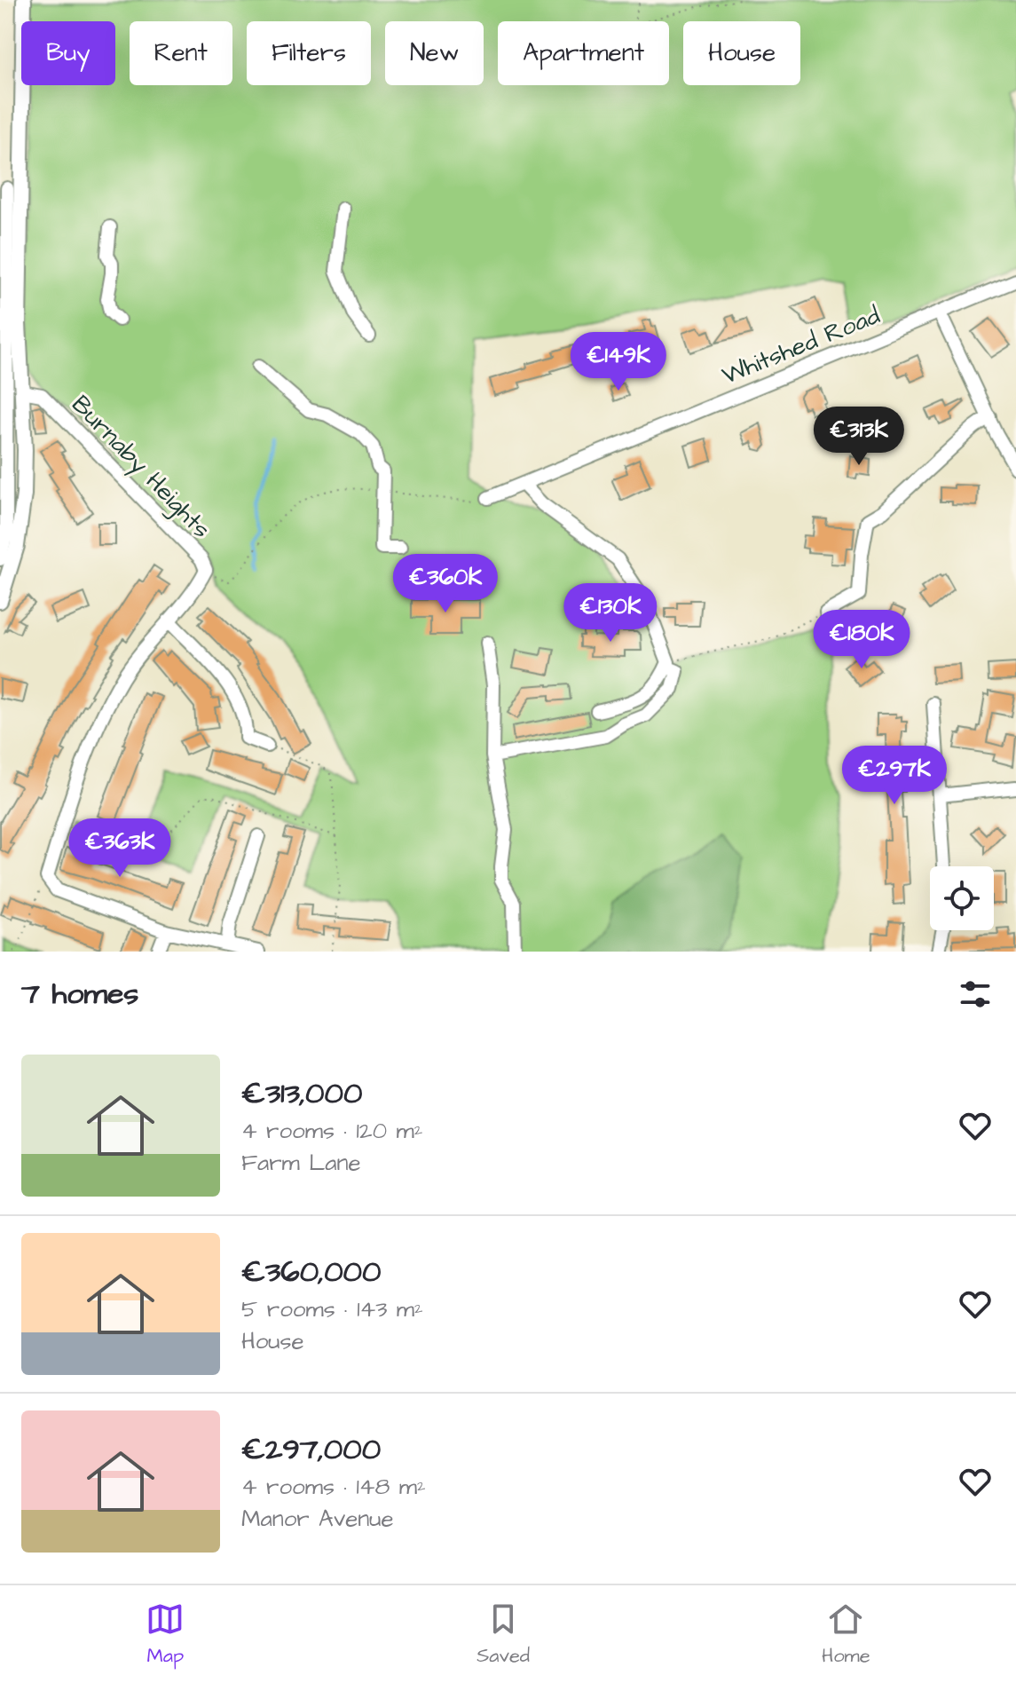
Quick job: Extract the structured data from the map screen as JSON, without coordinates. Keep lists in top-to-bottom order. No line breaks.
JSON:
{"streets":{"street":["Whitshed Road","Burnaby Heights"]},"page":{"chip":["Buy","Rent","Filters","New","Apartment","House"],"price":["€149K","€313K","€360K","€130K","€180K","€297K","€363K"],"heading":"7 homes","list":[{"name":"€313,000","note":"4 rooms · 120 m² · Farm Lane"},{"name":"€360,000","note":"5 rooms · 143 m² · House"},{"name":"€297,000","note":"4 rooms · 148 m² · Manor Avenue"}],"tabs":["Map","Saved","Home"]}}
